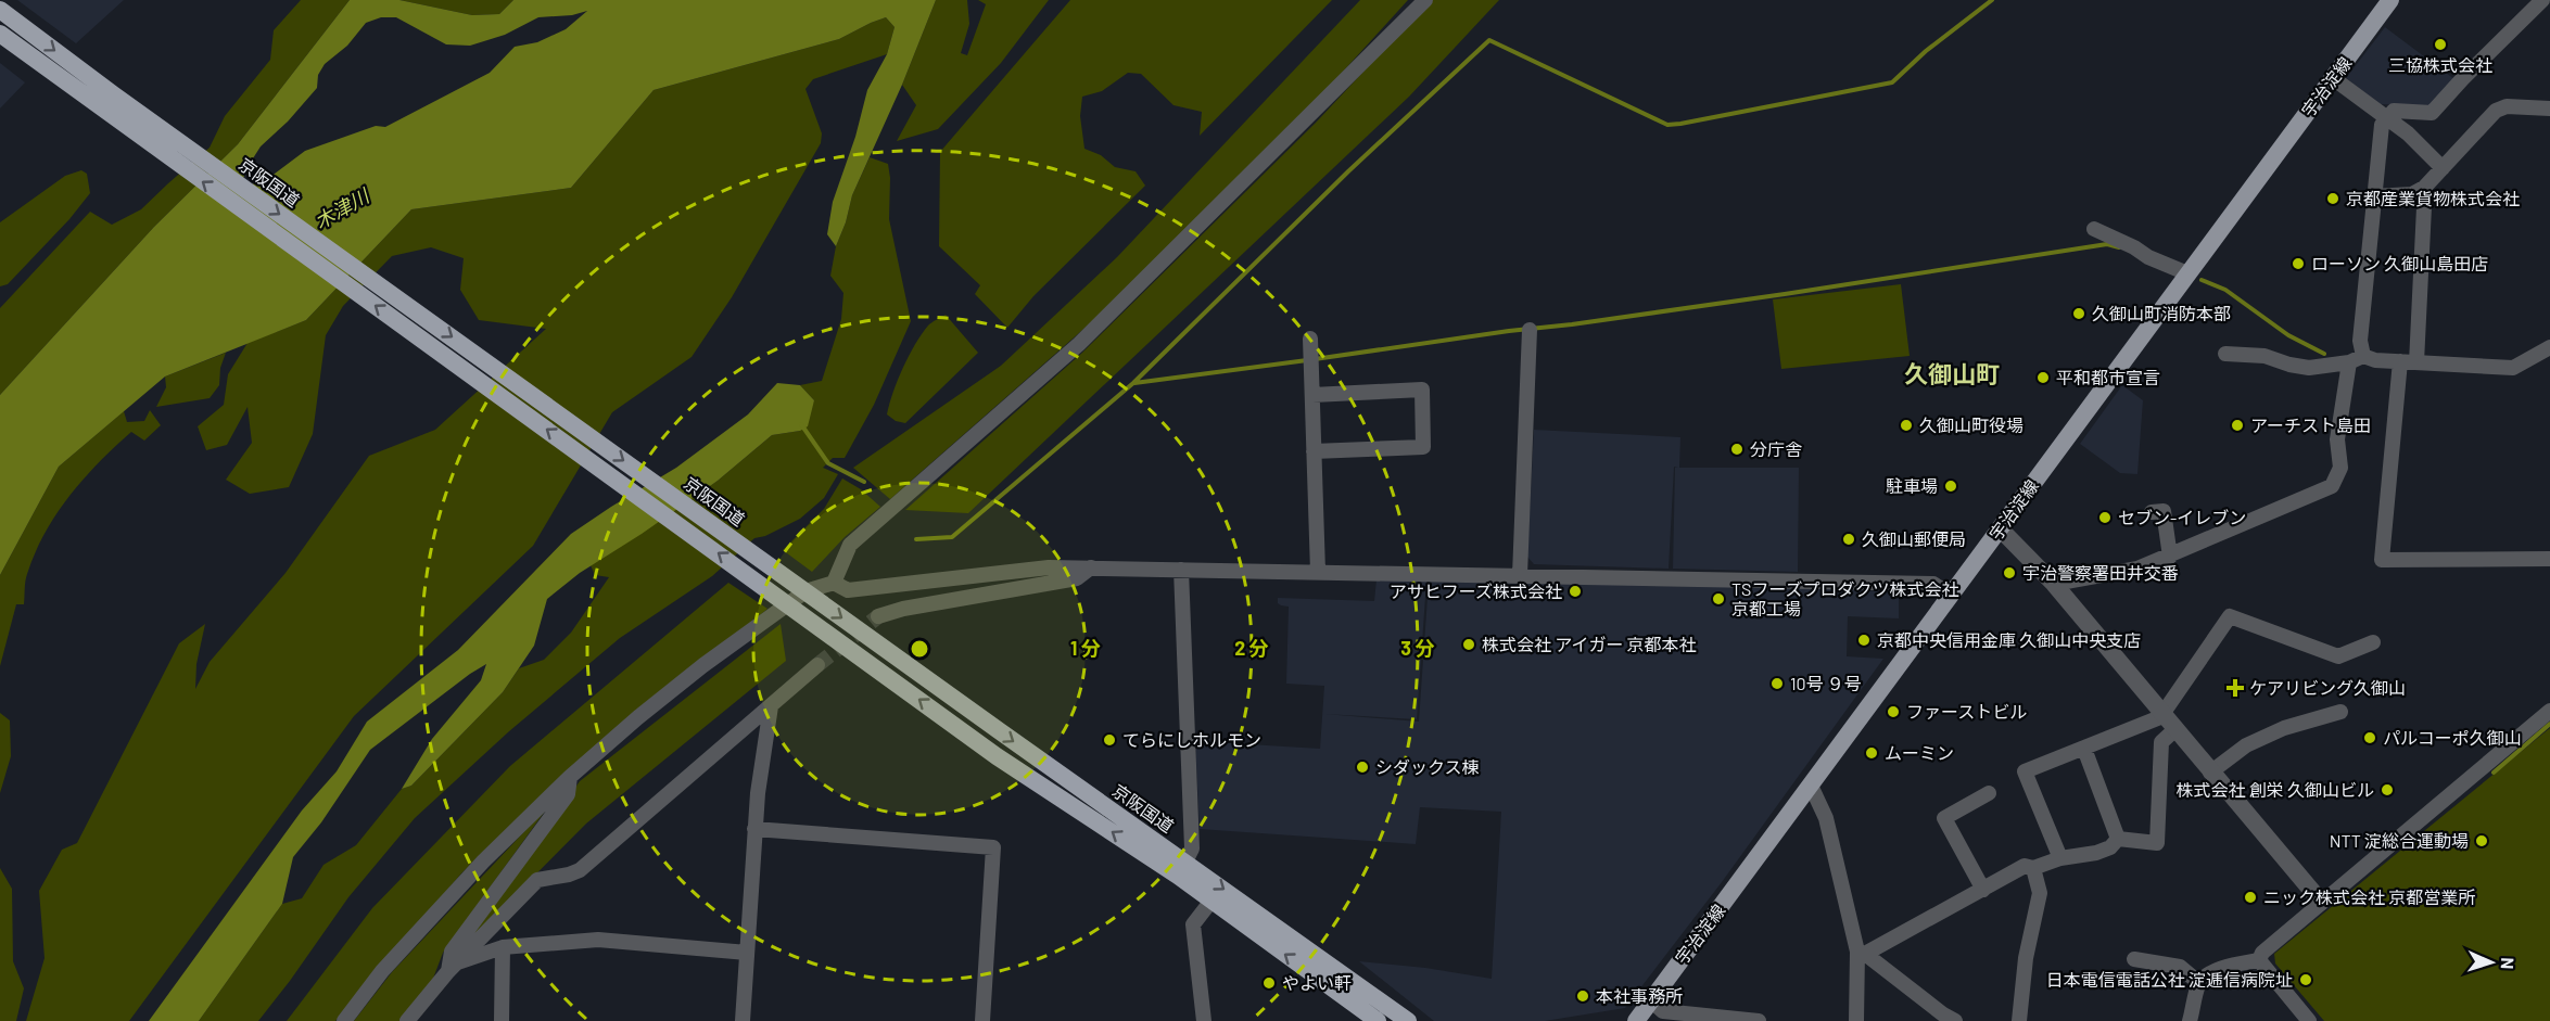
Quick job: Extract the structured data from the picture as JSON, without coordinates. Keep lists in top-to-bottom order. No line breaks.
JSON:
{"streets":{"highway":["京阪国道"],"main road":["宇治淀線"]},"districts":["久御山町"],"water":["木津川"],"places":{"other":["三協株式会社","京都産業貨物株式会社","ローソン 久御山島田店","久御山町消防本部","平和都市宣言","久御山町役場","アーチスト島田","分庁舎","駐車場","セブン-イレブン","久御山郵便局","宇治警察署田井交番","アサヒフーズ株式会社","TSフーズプロダクツ株式会社 京都工場","京都中央信用金庫 久御山中央支店","株式会社 アイガー 京都本社","10号 ９号","ファーストビル","パルコーポ久御山","てらにしホルモン","ムーミン","シダックス棟","株式会社 創栄 久御山ビル","NTT 淀総合運動場","ニック株式会社 京都営業所","日本電信電話公社 淀逓信病院址","やよい軒","本社事務所"],"health":["ケアリビング久御山"]},"north":"right","rings":["1 分","2 分","3 分"]}
